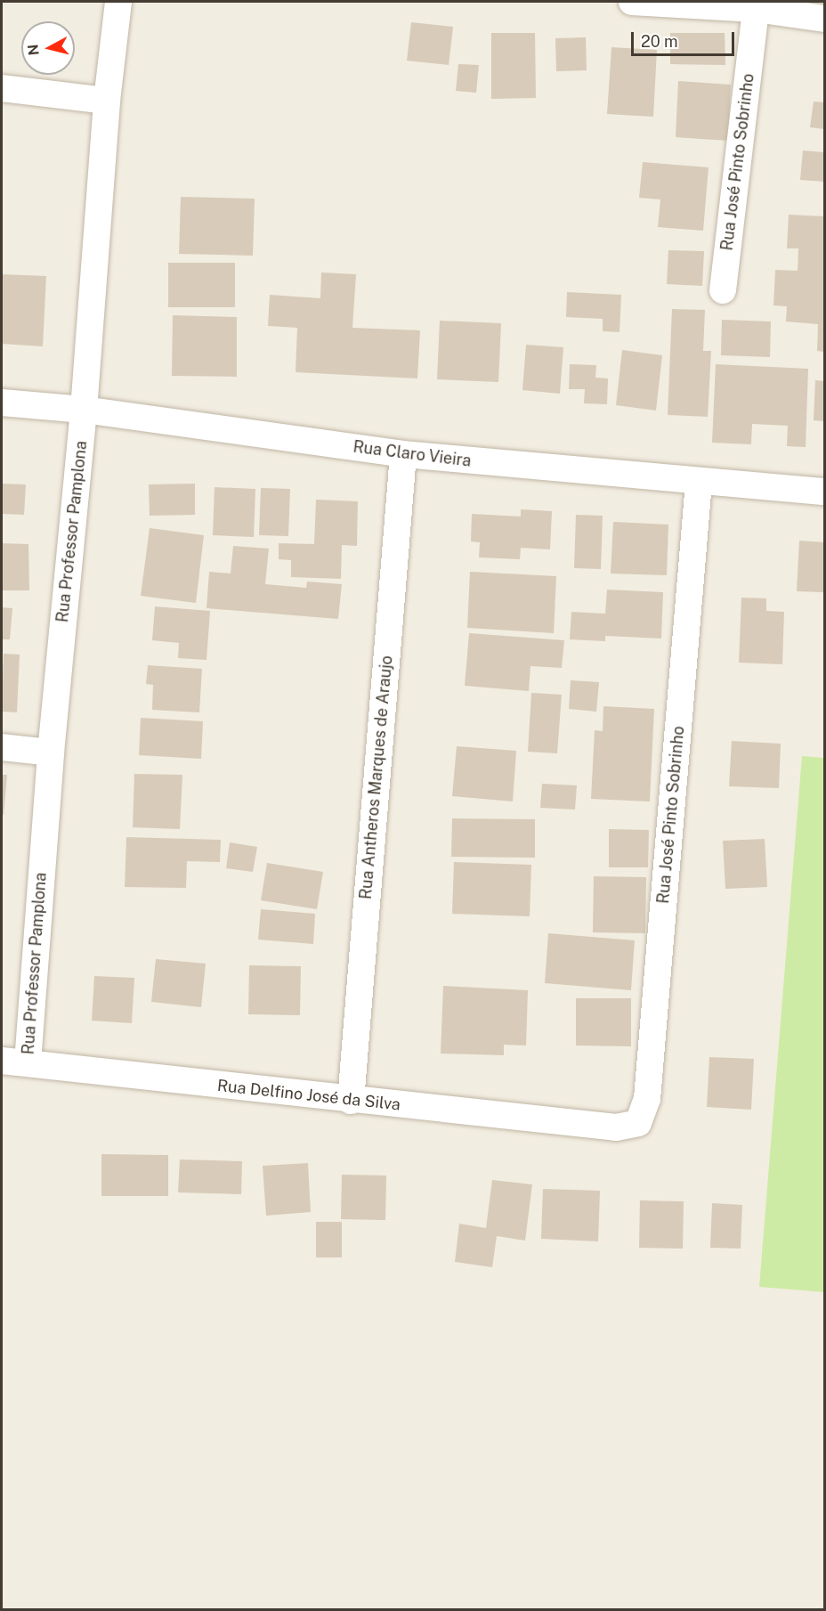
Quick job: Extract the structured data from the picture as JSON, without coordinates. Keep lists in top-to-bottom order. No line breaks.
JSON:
{"streets":{"street":["Rua José Pinto Sobrinho","Rua Claro Vieira","Rua Professor Pamplona","Rua Antheros Marques de Araujo","Rua Delfino José da Silva"]},"crossings":[["Rua José Pinto Sobrinho","Rua Claro Vieira"],["Rua José Pinto Sobrinho","Rua Delfino José da Silva"],["Rua Claro Vieira","Rua Professor Pamplona"],["Rua Claro Vieira","Rua Antheros Marques de Araujo"],["Rua Professor Pamplona","Rua Delfino José da Silva"],["Rua Antheros Marques de Araujo","Rua Delfino José da Silva"]],"scale_bar":"20 m","north":"left"}
